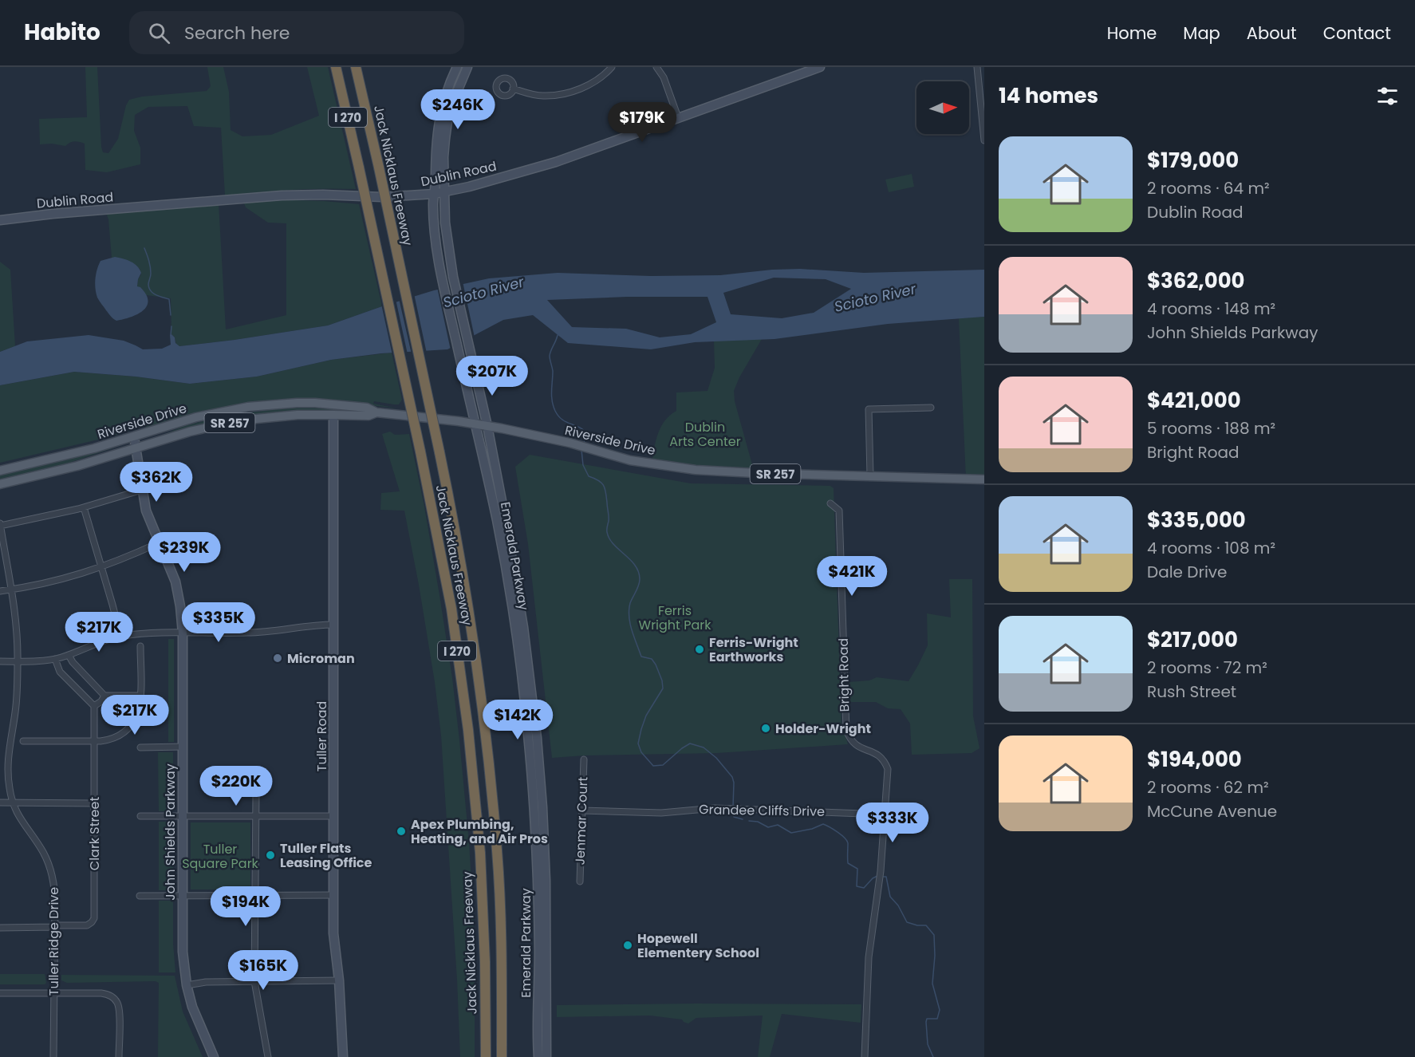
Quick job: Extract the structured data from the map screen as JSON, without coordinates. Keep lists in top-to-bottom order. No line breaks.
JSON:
{"streets":{"highway":["I 270","Jack Nicklaus Freeway"],"main road":["Dublin Road","Riverside Drive","SR 257","Emerald Parkway","Tuller Road","John Shields Parkway"],"street":["Bright Road","Grandee Cliffs Drive","Jenmar Court","Clark Street","Tuller Ridge Drive"]},"crossings":[["Dublin Road","Emerald Parkway"],["Riverside Drive","Emerald Parkway"],["Riverside Drive","Tuller Road"],["Riverside Drive","John Shields Parkway"],["Bright Road","Grandee Cliffs Drive"],["Grandee Cliffs Drive","Jenmar Court"],["Clark Street","Tuller Ridge Drive"]],"water":["Scioto River"],"parks":["Dublin Arts Center","Ferris Wright Park","Tuller Square Park"],"places":["Ferris-Wright Earthworks","Microman","Holder-Wright","Apex Plumbing, Heating, and Air Pros","Tuller Flats Leasing Office","Hopewell Elementery School"],"north":"right","page":{"header":"Habito","search":"Search here","nav":["Home","Map","About","Contact"],"heading":"14 homes","price":["$246K","$179K","$207K","$362K","$239K","$421K","$335K","$217K","$217K","$142K","$220K","$333K","$194K","$165K"],"list":[{"name":"$179,000","note":"2 rooms · 64 m² · Dublin Road"},{"name":"$362,000","note":"4 rooms · 148 m² · John Shields Parkway"},{"name":"$421,000","note":"5 rooms · 188 m² · Bright Road"},{"name":"$335,000","note":"4 rooms · 108 m² · Dale Drive"},{"name":"$217,000","note":"2 rooms · 72 m² · Rush Street"},{"name":"$194,000","note":"2 rooms · 62 m² · McCune Avenue"}]}}
